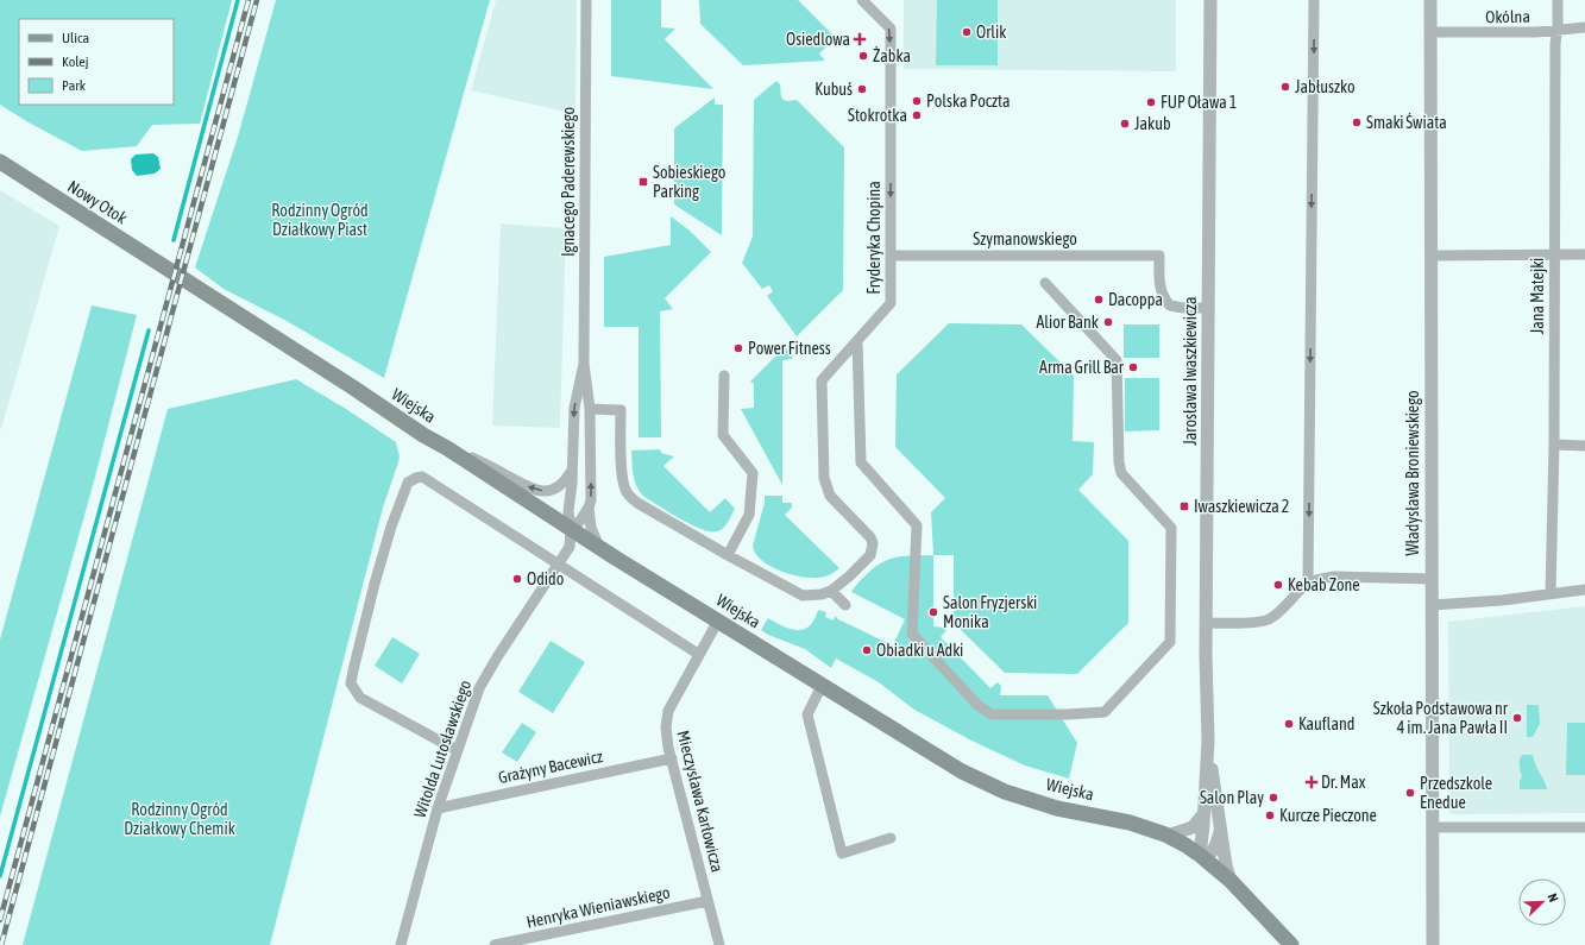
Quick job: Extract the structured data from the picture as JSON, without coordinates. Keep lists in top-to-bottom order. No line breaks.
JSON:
{"streets":{"main road":["Nowy Otok","Wiejska"],"street":["Okólna","Ignacego Paderewskiego","Fryderyka Chopina","Szymanowskiego","Jana Matejki","Jarosława Iwaszkiewicza","Władysława Broniewskiego","Witolda Lutosławskiego","Grażyny Bacewicz","Mieczysława Karłowicza","Henryka Wieniawskiego"]},"crossings":[["Okólna","Jana Matejki"],["Okólna","Władysława Broniewskiego"],["Ignacego Paderewskiego","Witolda Lutosławskiego"],["Nowy Otok","Wiejska"],["Fryderyka Chopina","Szymanowskiego"],["Szymanowskiego","Jarosława Iwaszkiewicza"],["Jarosława Iwaszkiewicza","Wiejska"],["Wiejska","Witolda Lutosławskiego"],["Wiejska","Mieczysława Karłowicza"],["Witolda Lutosławskiego","Grażyny Bacewicz"],["Grażyny Bacewicz","Mieczysława Karłowicza"],["Mieczysława Karłowicza","Henryka Wieniawskiego"]],"one_way":["Fryderyka Chopina"],"parks":["Rodzinny Ogród Działkowy Piast","Rodzinny Ogród Działkowy Chemik"],"places":{"other":["Orlik","Żabka","Jabłuszko","Kubuś","Polska Poczta","FUP Oława 1","Stokrotka","Smaki Świata","Jakub","Dacoppa","Alior Bank","Power Fitness","Arma Grill Bar","Odido","Kebab Zone","Salon Fryzjerski Monika","Obiadki u Adki","Szkoła Podstawowa nr 4 im. Jana Pawła II","Kaufland","Przedszkole Enedue","Salon Play","Kurcze Pieczone"],"health":["Osiedlowa","Dr. Max"],"transit":["Sobieskiego Parking","Iwaszkiewicza 2"]},"legend":["Ulica","Kolej","Park"],"north":"top right"}
